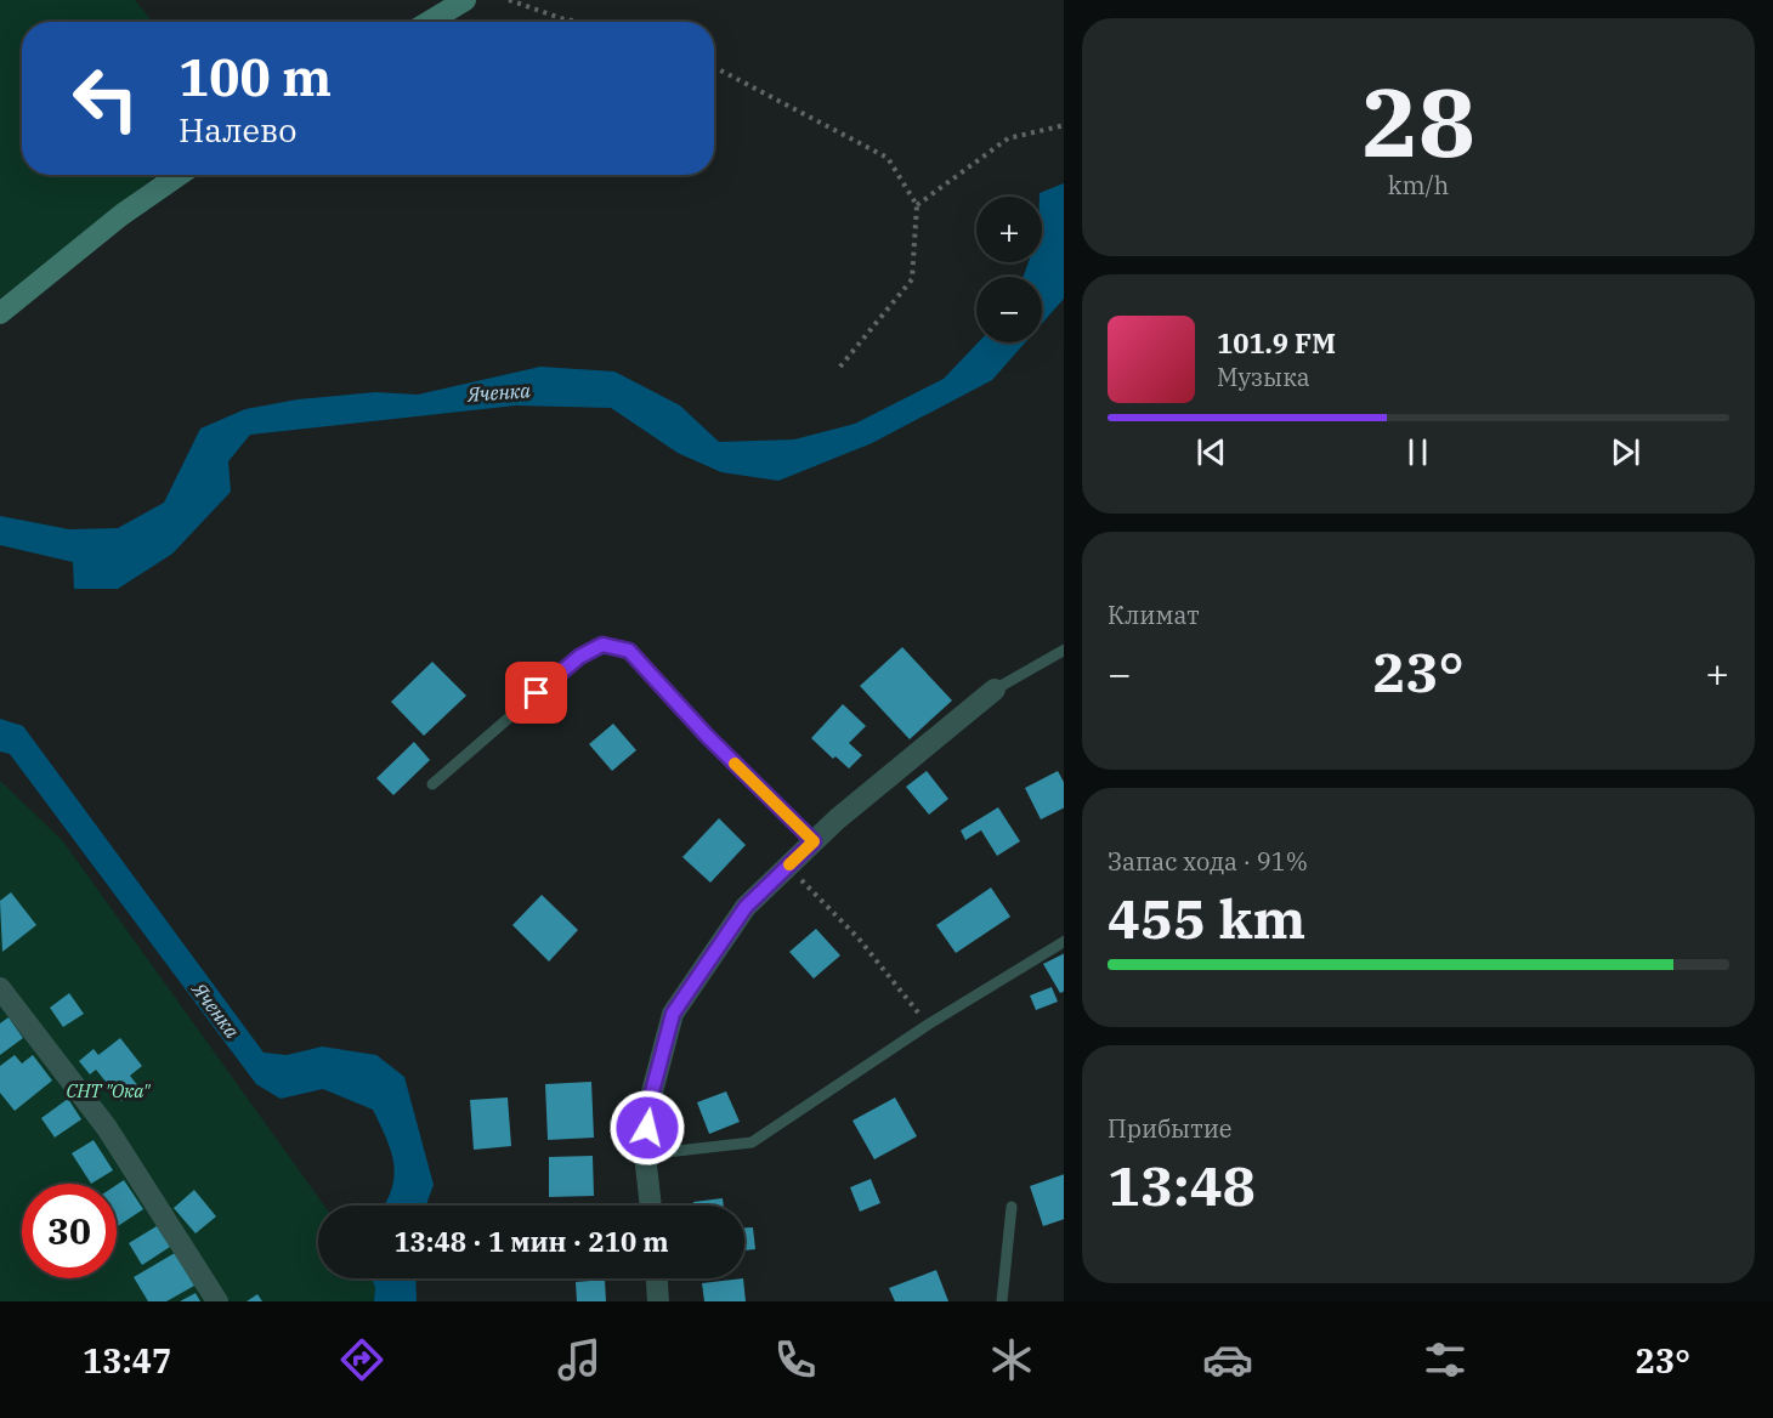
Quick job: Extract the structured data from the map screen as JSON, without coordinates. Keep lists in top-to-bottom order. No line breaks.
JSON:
{"water":["Яченка"],"parks":["СНТ \"Ока\""],"page":{"tile":[["28","km/h"],"Климат",["Запас хода · 91%","455 km"],["Прибытие","13:48"]],"turn":["100 m","Налево"],"map_buttons":["+","−"],"song":["101.9 FM","Музыка"],"heat":["−","23°","+"],"limit":"30","trip":"13:48 · 1 мин · 210 m","tabs":["13:47","23°"]}}
